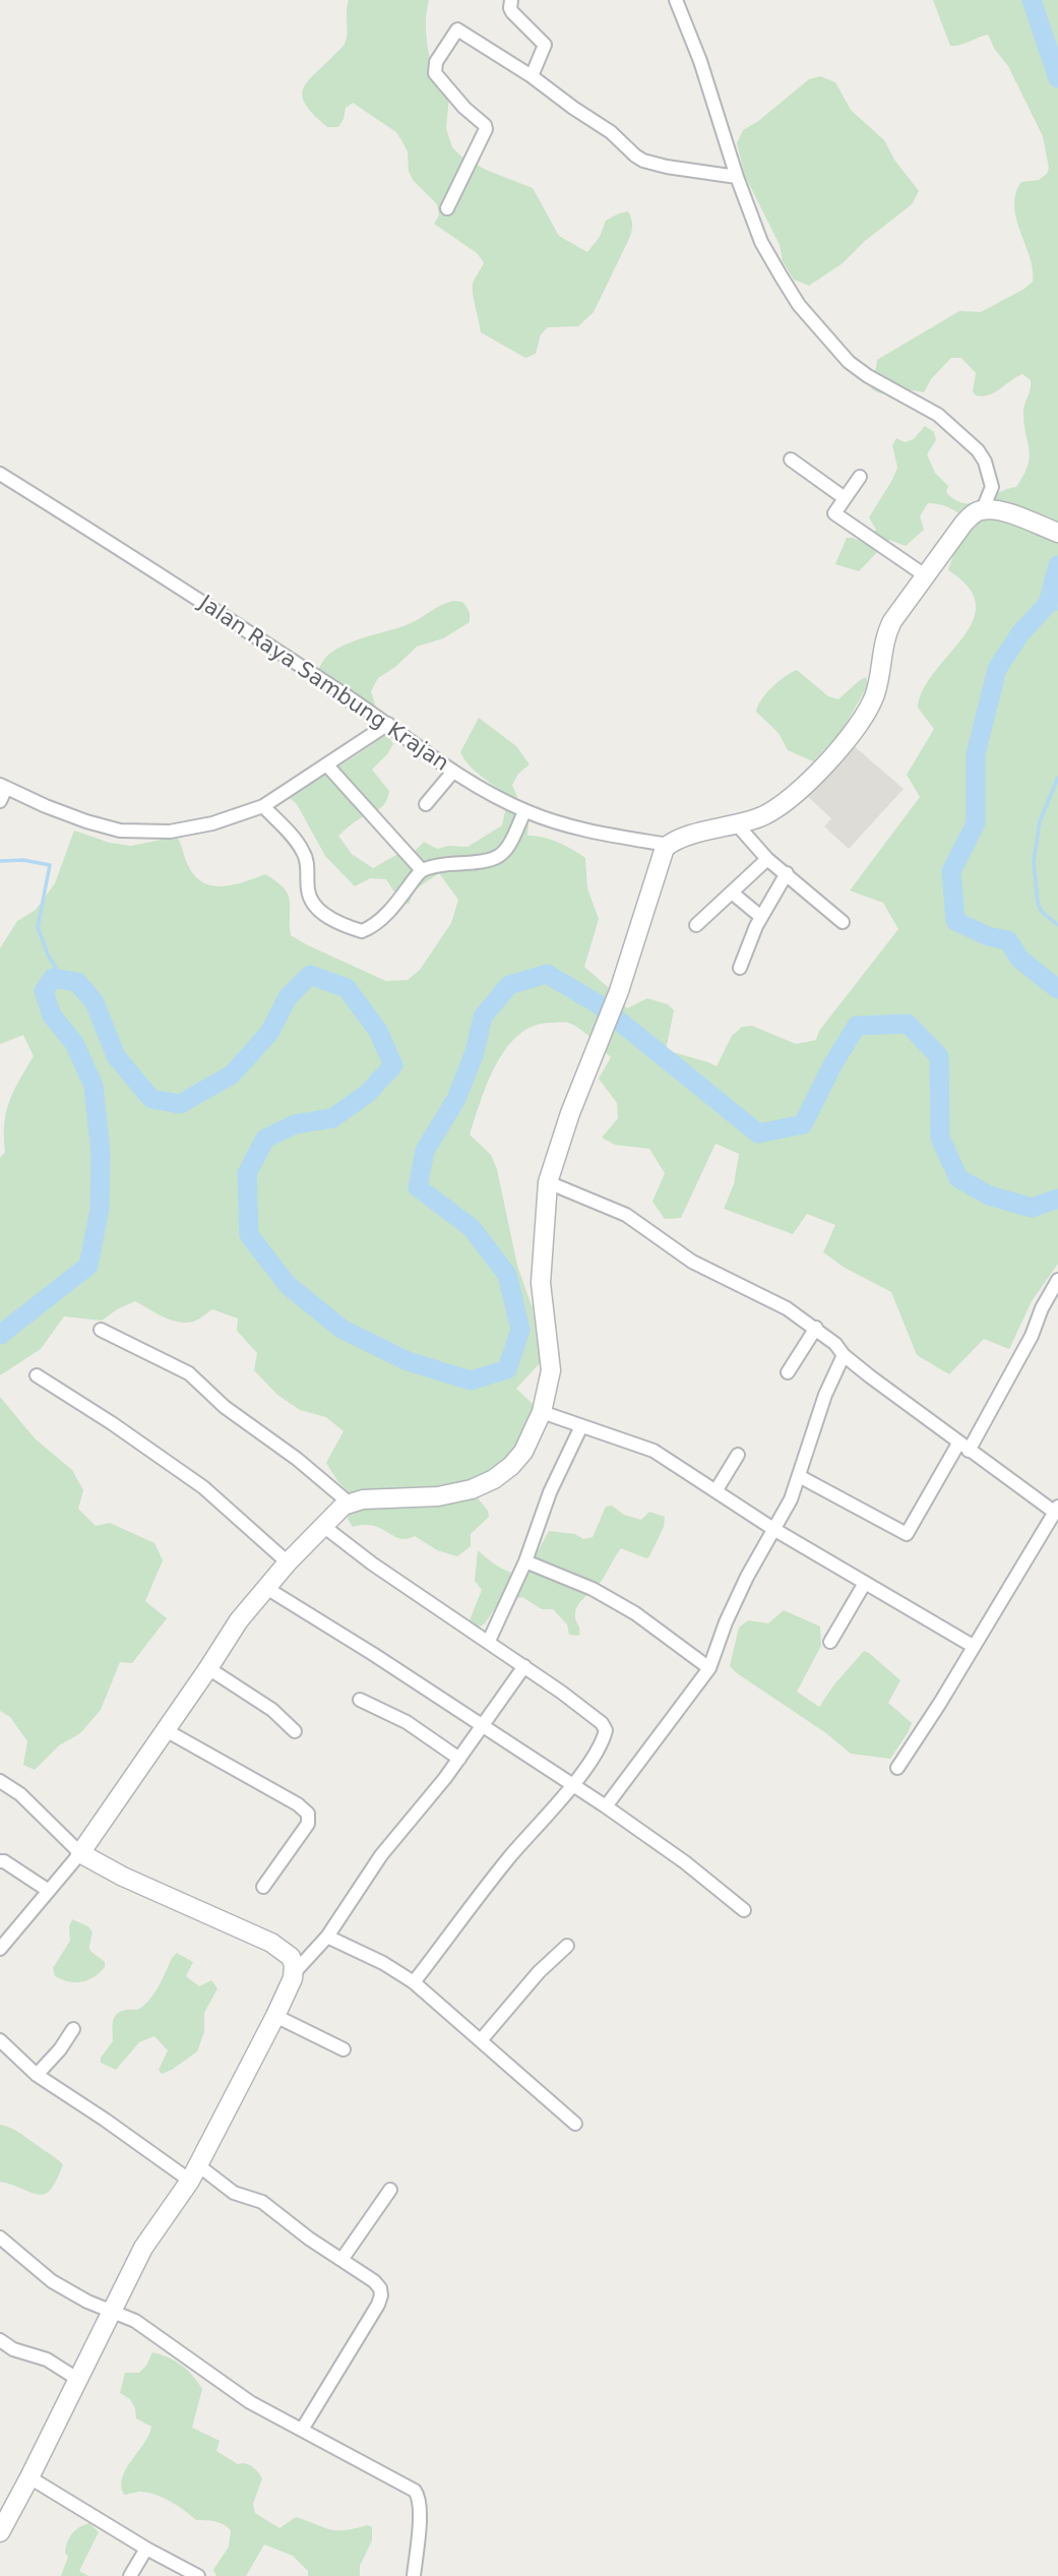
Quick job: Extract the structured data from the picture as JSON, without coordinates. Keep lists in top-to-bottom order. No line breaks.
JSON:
{"streets":{"street":["Jalan Raya Sambung Krajan"]}}
